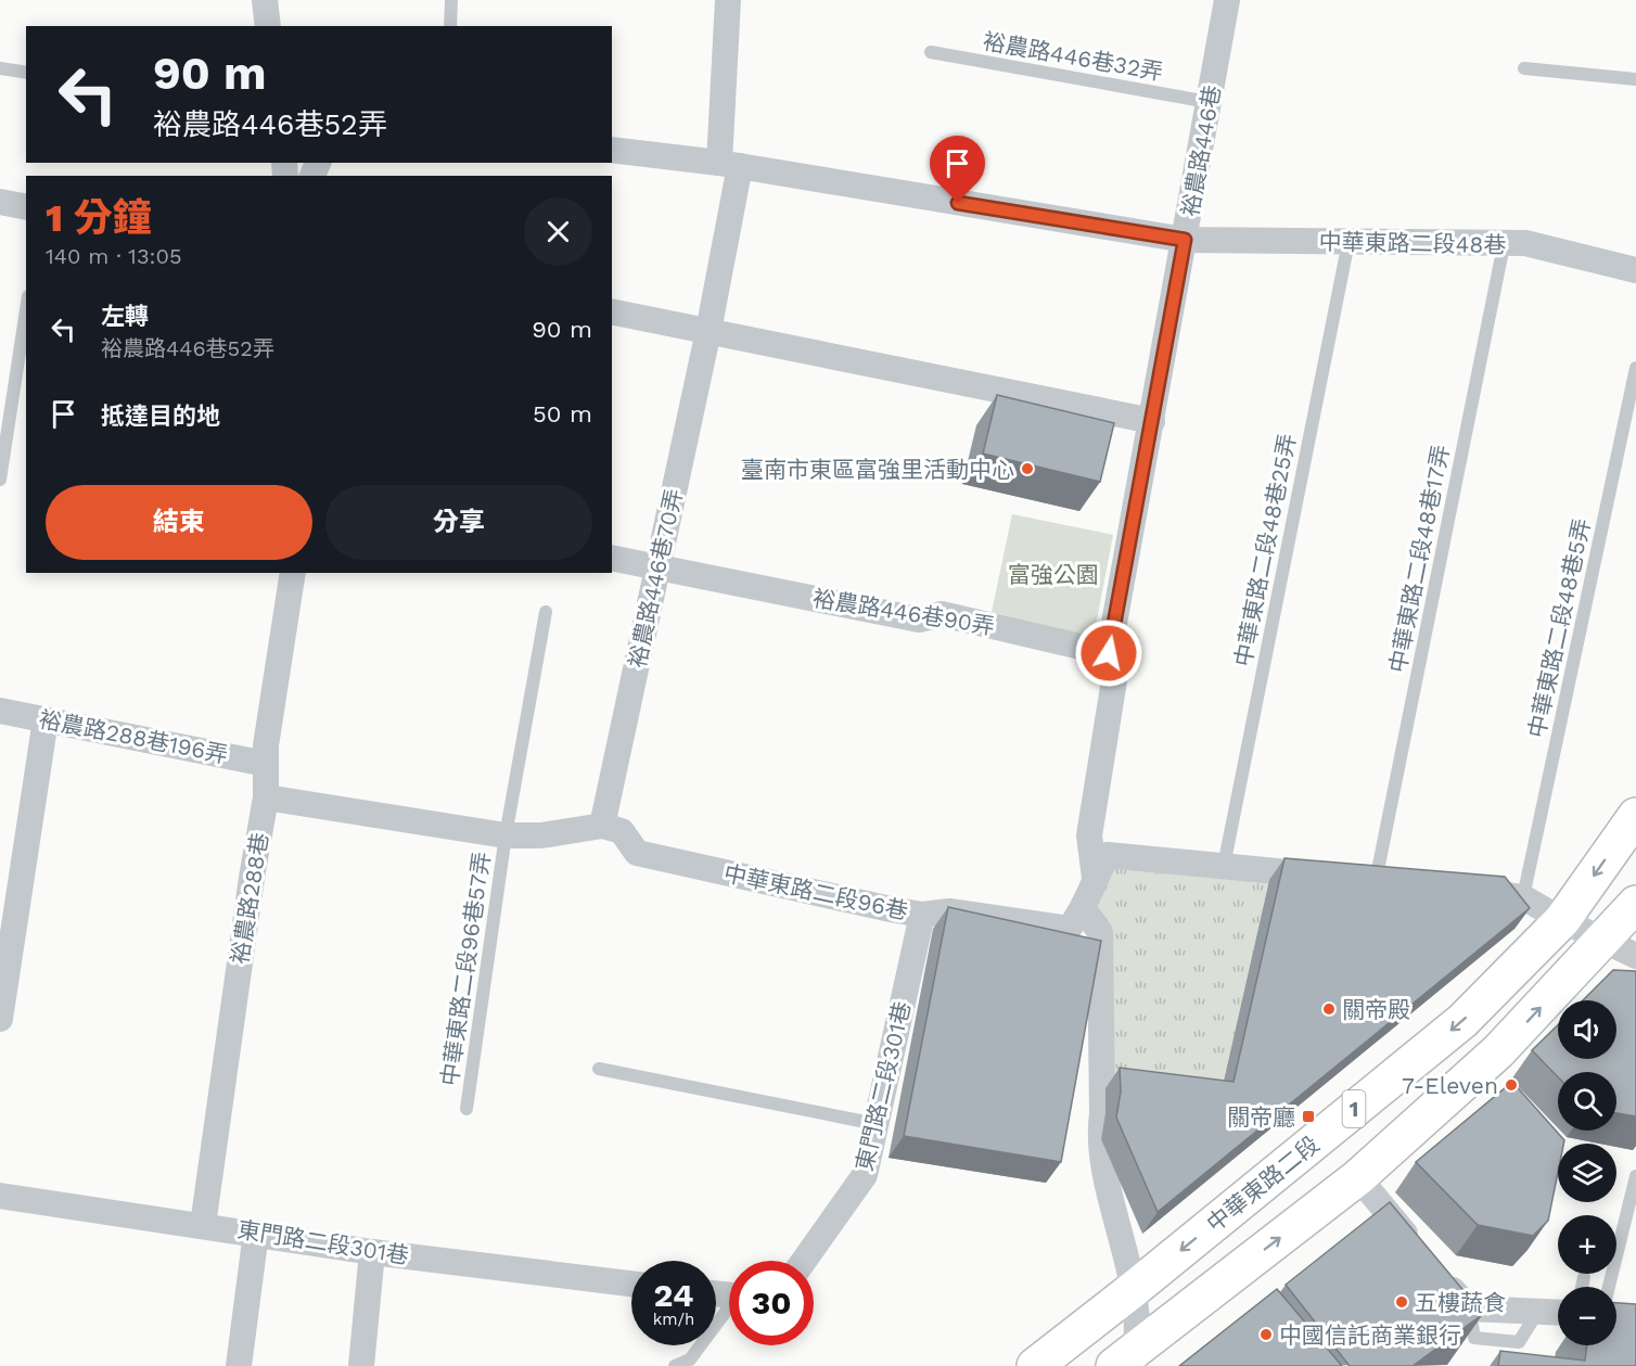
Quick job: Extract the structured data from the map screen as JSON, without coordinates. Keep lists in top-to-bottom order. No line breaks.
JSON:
{"streets":{"main road":["1","中華東路二段"],"street":["裕農路446巷","中華東路二段48巷","裕農路446巷70弄","裕農路446巷90弄","裕農路288巷196弄","中華東路二段96巷","裕農路288巷","東門路二段301巷"],"lane":["裕農路446巷32弄","中華東路二段48巷25弄","中華東路二段48巷17弄","中華東路二段48巷5弄","中華東路二段96巷57弄"]},"crossings":[["裕農路446巷32弄","裕農路446巷"],["裕農路446巷","中華東路二段48巷"],["裕農路446巷","裕農路446巷90弄"],["裕農路446巷","中華東路二段96巷"],["中華東路二段48巷","中華東路二段48巷25弄"],["中華東路二段48巷","中華東路二段48巷17弄"],["中華東路二段48巷","裕農路446巷70弄"],["中華東路二段48巷25弄","中華東路二段96巷"],["中華東路二段48巷17弄","中華東路二段96巷"],["裕農路446巷70弄","裕農路446巷90弄"],["裕農路446巷70弄","中華東路二段96巷"],["裕農路288巷196弄","裕農路288巷"],["中華東路二段96巷","東門路二段301巷"],["裕農路288巷","東門路二段301巷"]],"parks":["富強公園"],"places":{"other":["臺南市東區富強里活動中心","關帝殿","7-Eleven","五樓蔬食","中國信託商業銀行"],"transit":["關帝廳"]},"page":{"turn":["90 m","裕農路446巷52弄"],"heading":["1 分鐘","140 m · 13:05"],"list":[{"name":"左轉","note":"裕農路446巷52弄","value":"90 m"},{"name":"抵達目的地","value":"50 m"}],"buttons":["結束","分享"],"map_buttons":["+","−"],"speed":"24 km/h","limit":"30"}}
